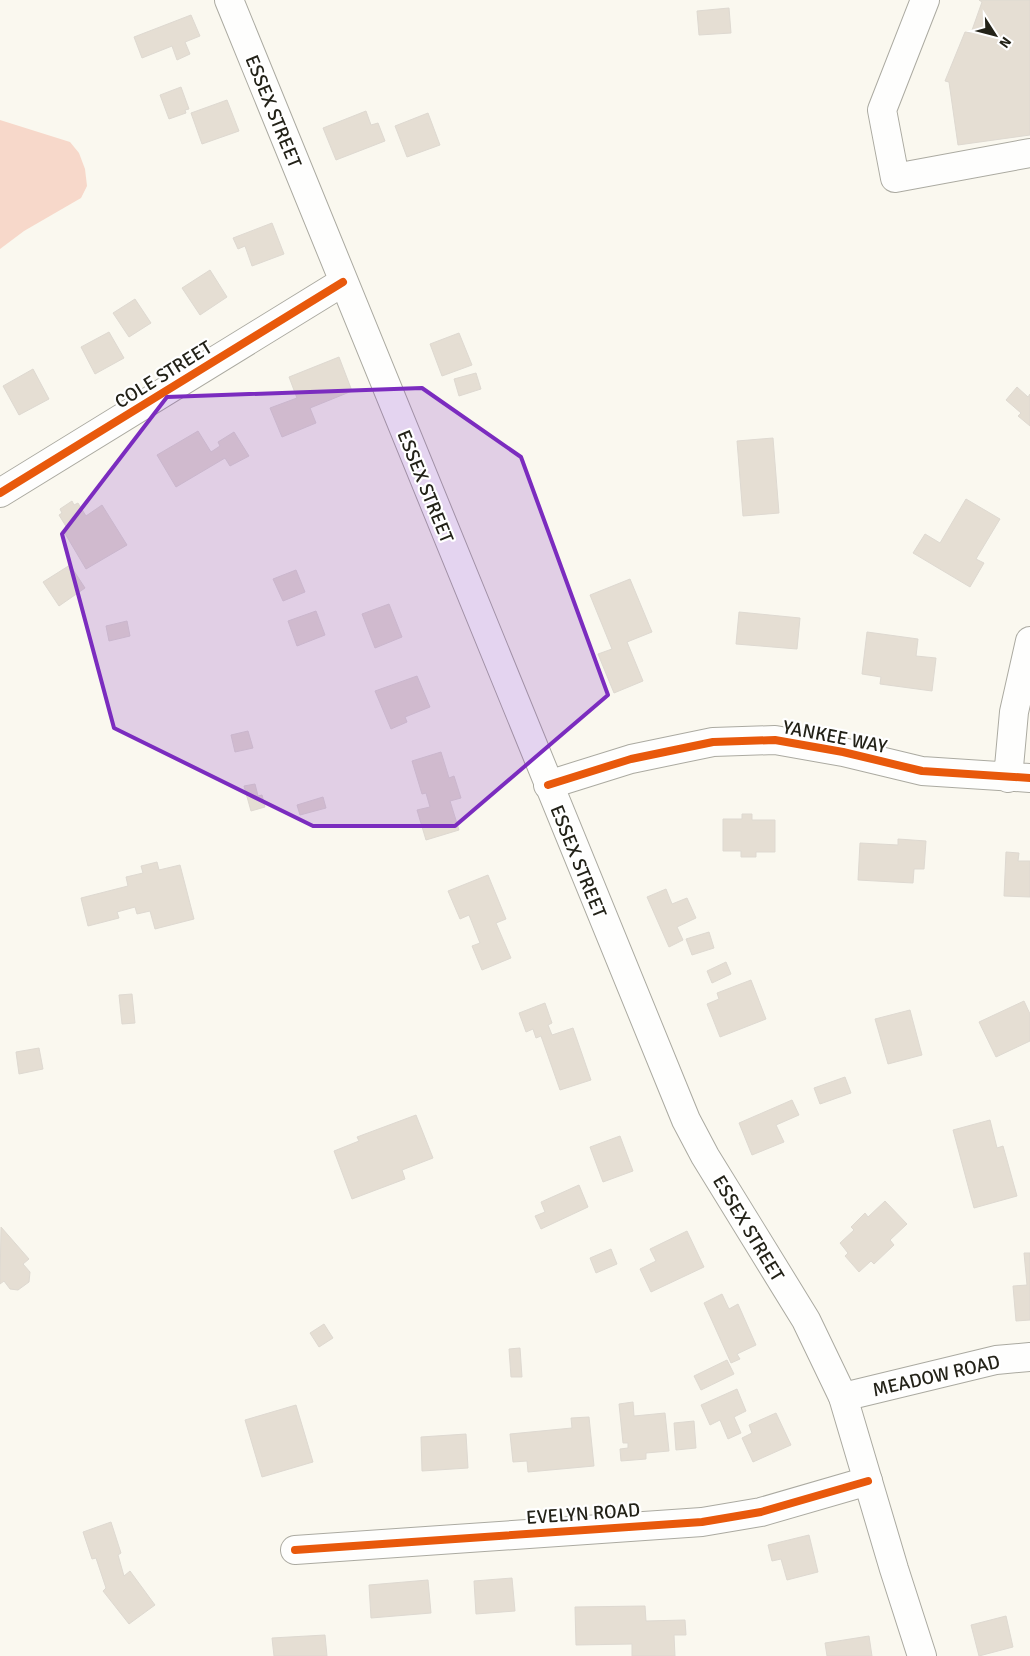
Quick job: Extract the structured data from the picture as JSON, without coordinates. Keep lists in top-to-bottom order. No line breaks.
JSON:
{"streets":{"main road":["ESSEX STREET","COLE STREET","YANKEE WAY","MEADOW ROAD","EVELYN ROAD"]},"crossings":[["ESSEX STREET","COLE STREET"],["ESSEX STREET","YANKEE WAY"],["ESSEX STREET","MEADOW ROAD"],["ESSEX STREET","EVELYN ROAD"]],"north":"bottom right"}
